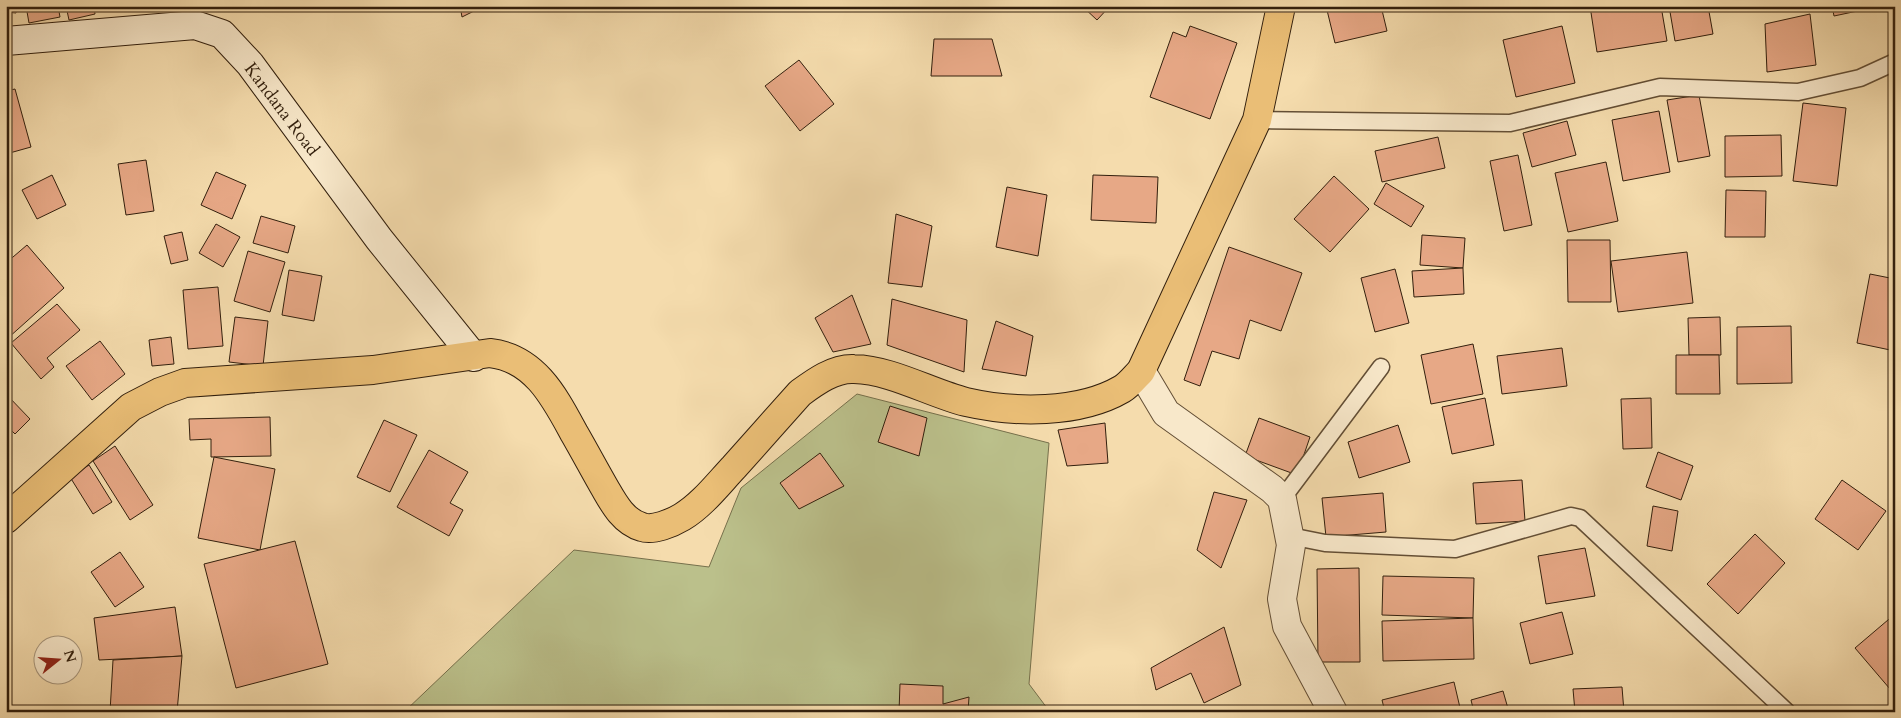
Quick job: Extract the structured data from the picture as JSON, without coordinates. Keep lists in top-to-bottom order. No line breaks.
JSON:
{"streets":{"street":["Kandana Road"]},"north":"right"}
